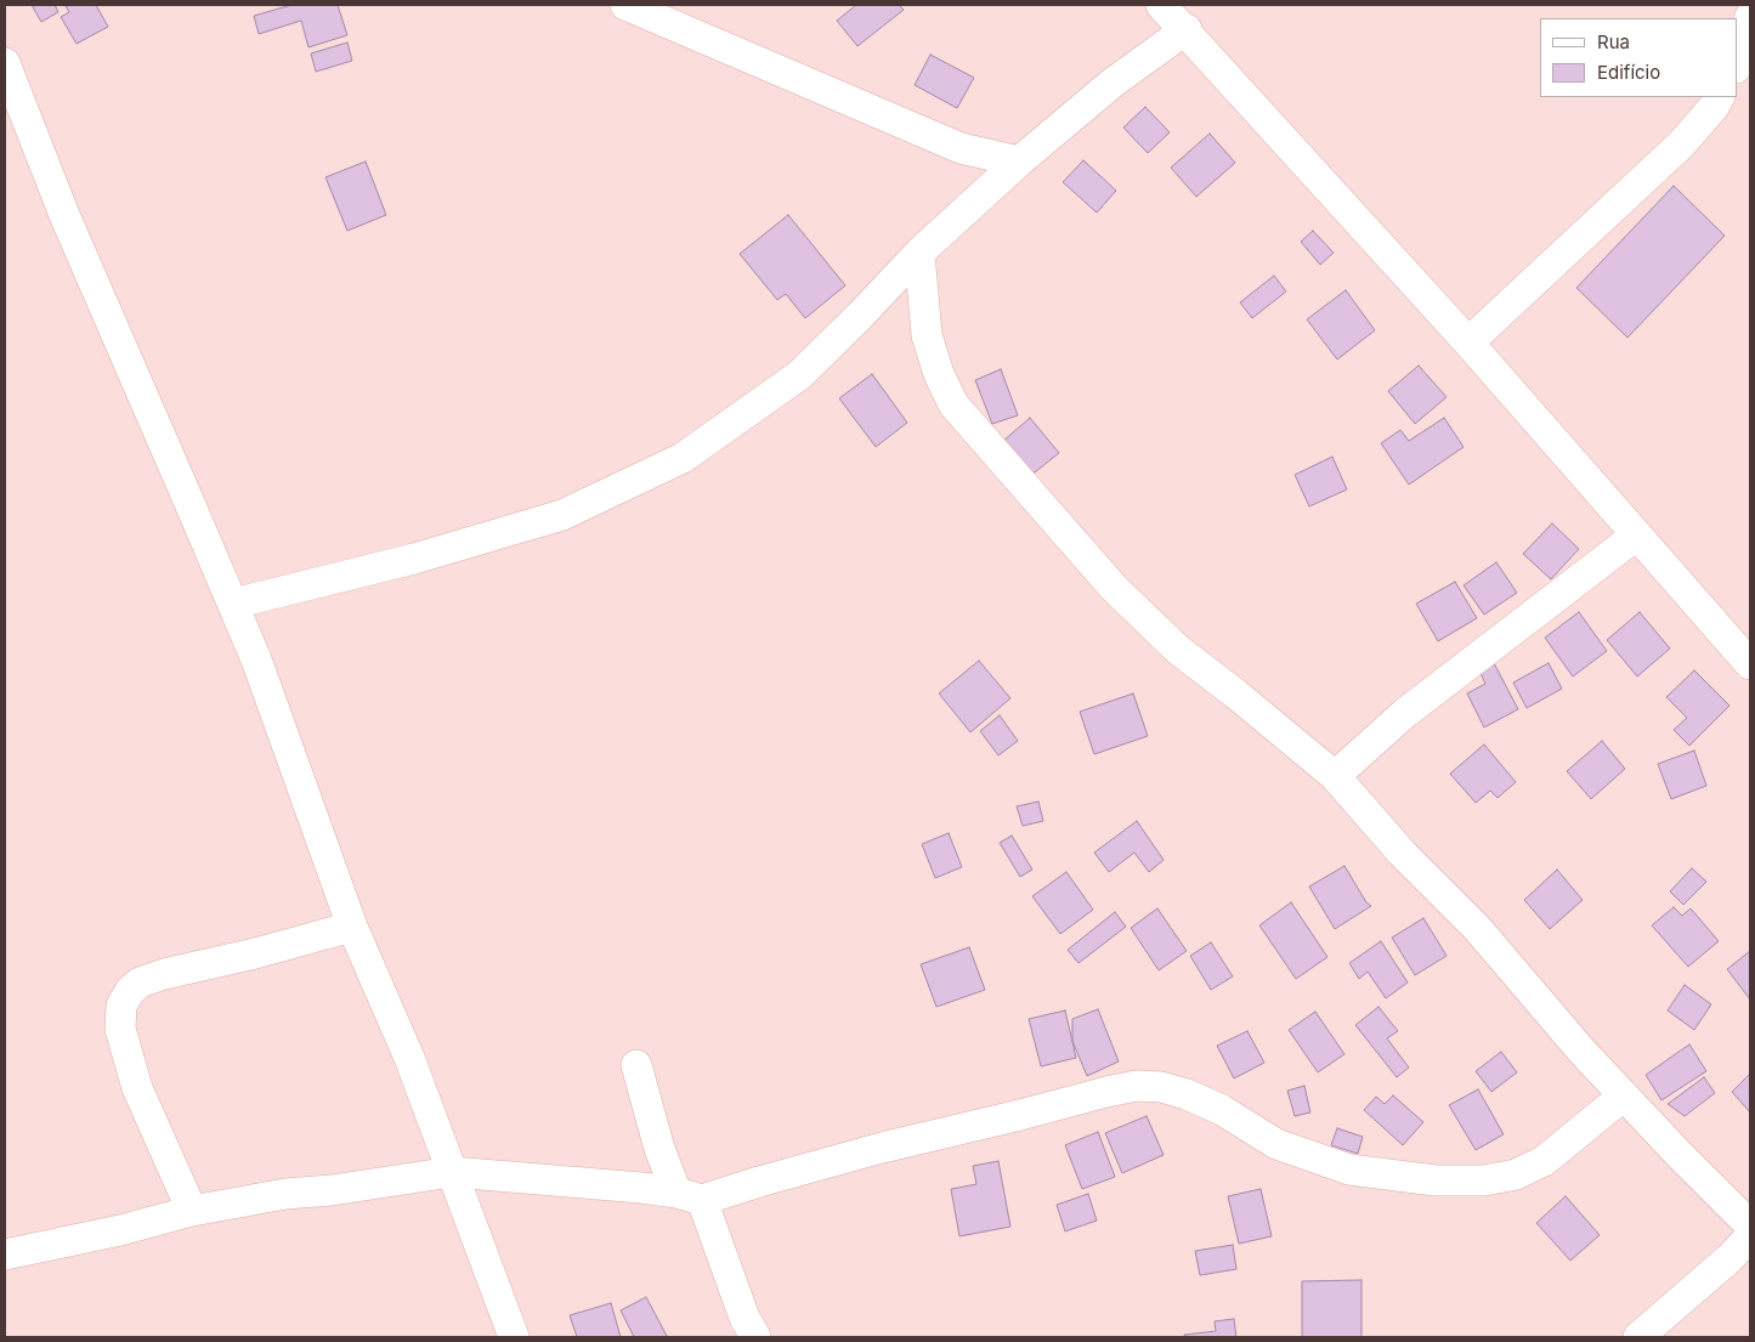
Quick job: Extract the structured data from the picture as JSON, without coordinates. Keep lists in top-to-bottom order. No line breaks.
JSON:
{"legend":["Rua","Edifício"]}
